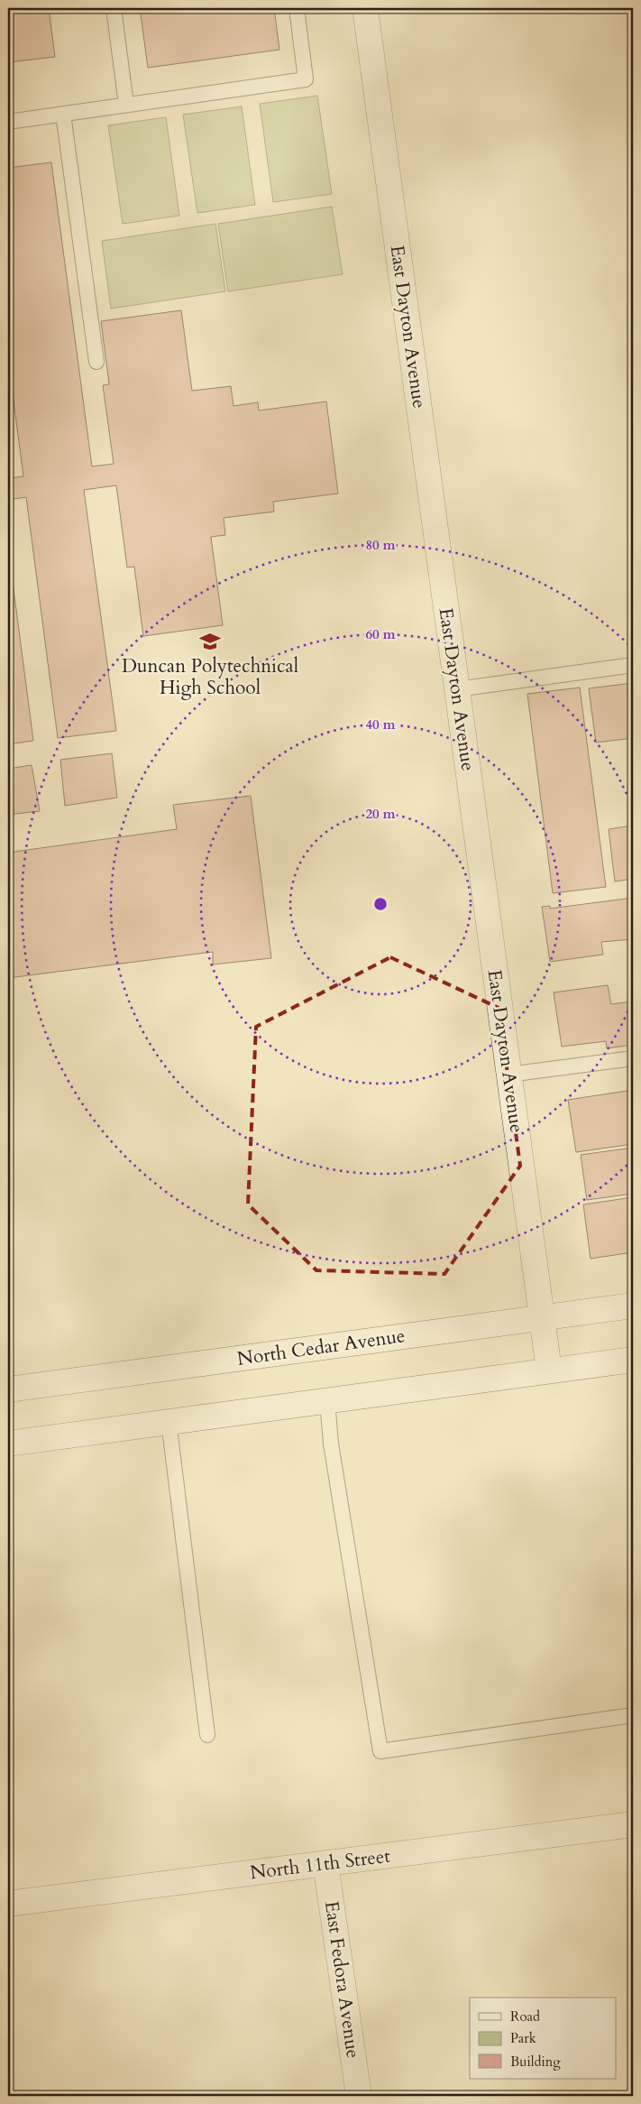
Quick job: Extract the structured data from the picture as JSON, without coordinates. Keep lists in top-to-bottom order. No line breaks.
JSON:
{"streets":{"street":["East Dayton Avenue","North Cedar Avenue","North 11th Street","East Fedora Avenue"]},"crossings":[["East Dayton Avenue","North Cedar Avenue"],["North 11th Street","East Fedora Avenue"]],"places":{"school or university":["Duncan Polytechnical High School"]},"legend":["Road","Park","Building"],"rings":["80 m","60 m","40 m","20 m"]}
